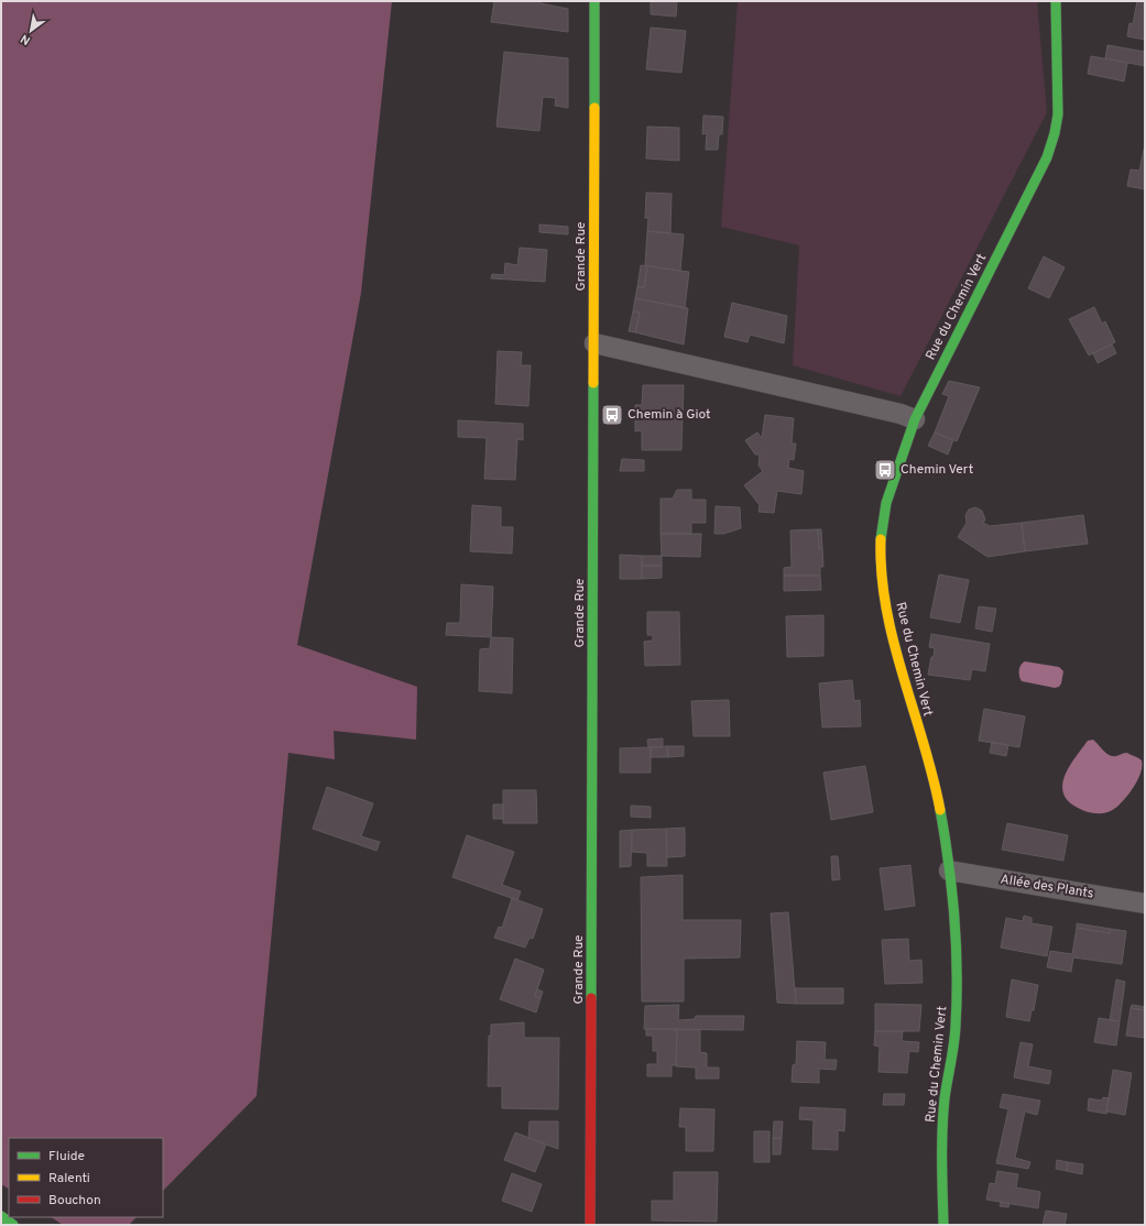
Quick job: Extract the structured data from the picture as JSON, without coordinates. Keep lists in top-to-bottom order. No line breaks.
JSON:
{"streets":{"street":["Grande Rue","Rue du Chemin Vert","Allée des Plants"]},"crossings":[["Rue du Chemin Vert","Allée des Plants"]],"places":{"bus stop":["Chemin à Giot","Chemin Vert"]},"legend":["Fluide","Ralenti","Bouchon"],"north":"bottom left"}
